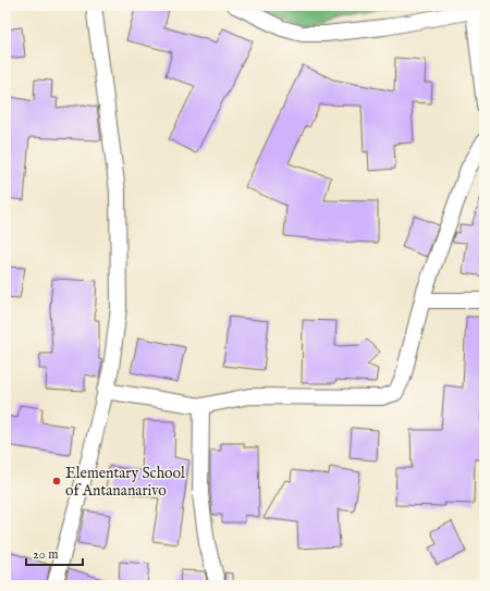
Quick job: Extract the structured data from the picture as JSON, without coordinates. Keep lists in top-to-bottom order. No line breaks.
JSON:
{"places":["Elementary School of Antananarivo"],"scale_bar":"20 m"}
